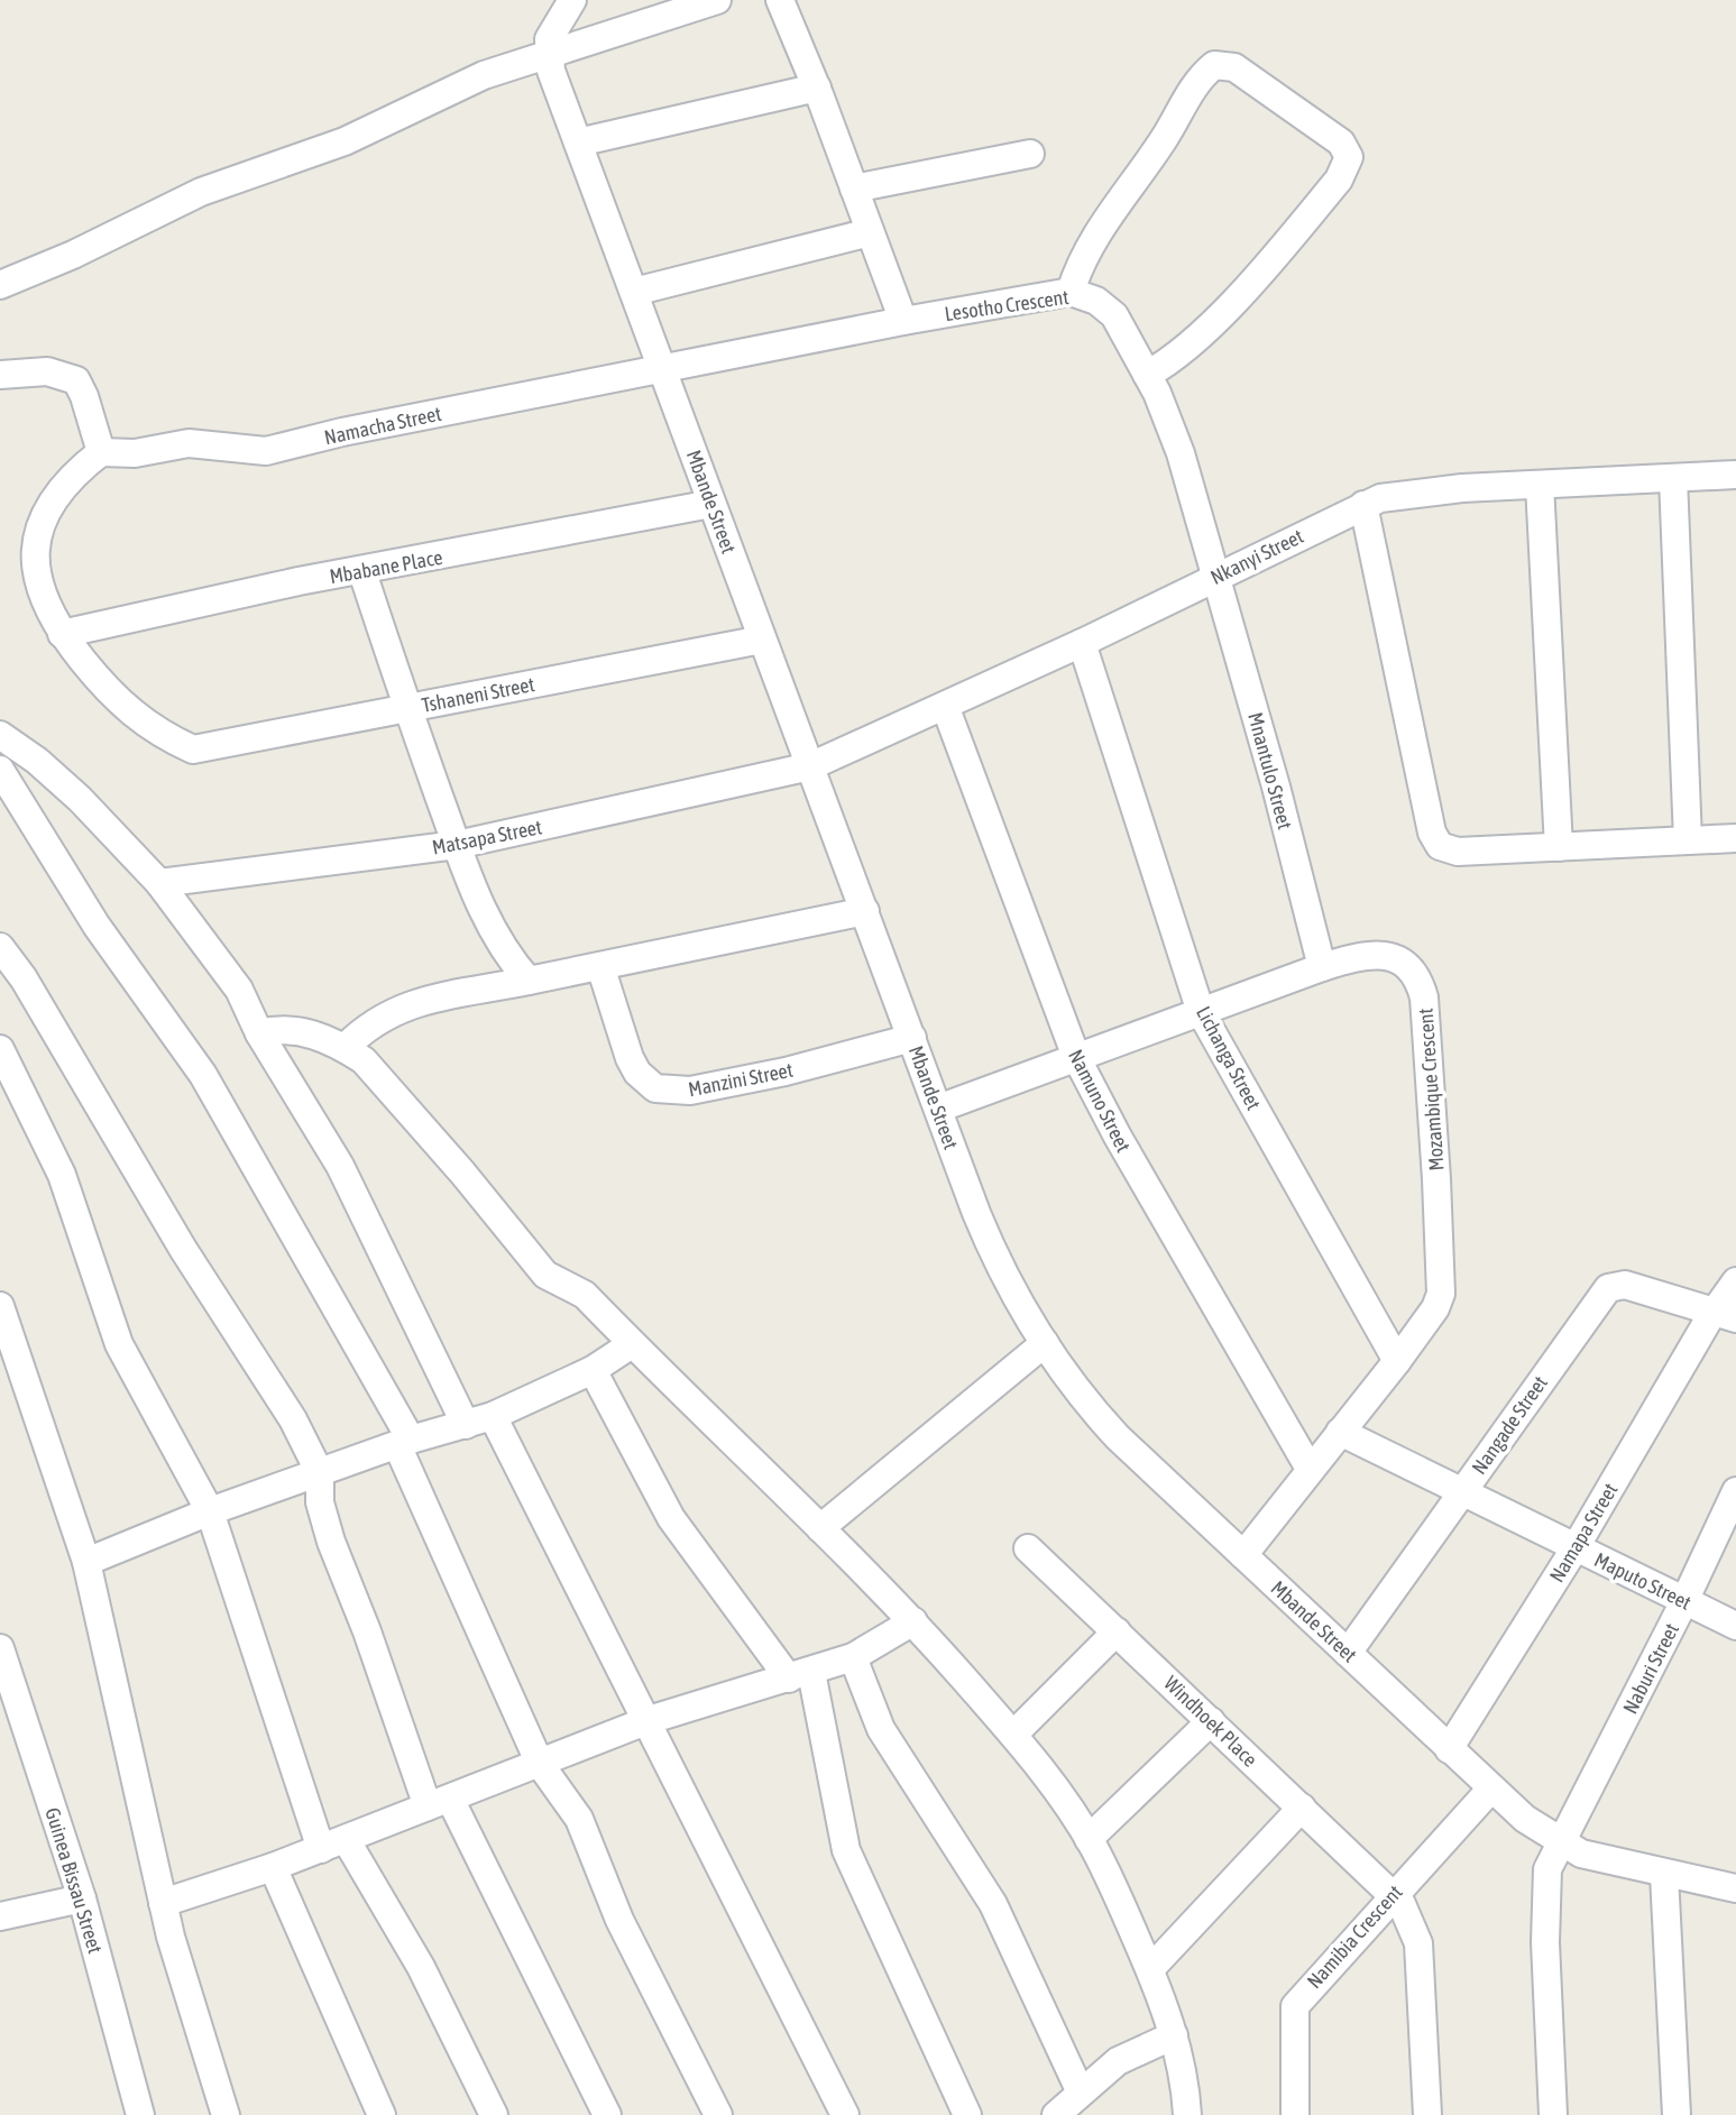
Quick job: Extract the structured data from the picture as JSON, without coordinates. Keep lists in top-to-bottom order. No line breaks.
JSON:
{"streets":{"street":["Lesotho Crescent","Namacha Street","Mbande Street","Nkanyi Street","Mbabane Place","Tshaneni Street","Mnantulo Street","Matsapa Street","Lichanga Street","Manzini Street","Mozambique Crescent","Namuno Street","Nangade Street","Namapa Street","Maputo Street","Naburi Street","Windhoek Place","Guinea Bissau Street","Namibia Crescent"]},"crossings":[["Lesotho Crescent","Namacha Street"],["Lesotho Crescent","Mbande Street"],["Lesotho Crescent","Nkanyi Street"],["Lesotho Crescent","Mnantulo Street"],["Namacha Street","Mbande Street"],["Mbande Street","Nkanyi Street"],["Mbande Street","Mbabane Place"],["Mbande Street","Tshaneni Street"],["Mbande Street","Matsapa Street"],["Mbande Street","Manzini Street"],["Mbande Street","Mozambique Crescent"],["Mbande Street","Nangade Street"],["Mbande Street","Namapa Street"],["Mbande Street","Naburi Street"],["Mbande Street","Namibia Crescent"],["Nkanyi Street","Mnantulo Street"],["Nkanyi Street","Matsapa Street"],["Nkanyi Street","Lichanga Street"],["Nkanyi Street","Namuno Street"],["Mbabane Place","Tshaneni Street"],["Mnantulo Street","Mozambique Crescent"],["Lichanga Street","Mozambique Crescent"],["Mozambique Crescent","Namuno Street"],["Mozambique Crescent","Maputo Street"],["Nangade Street","Namapa Street"],["Nangade Street","Maputo Street"],["Namapa Street","Maputo Street"],["Maputo Street","Naburi Street"],["Windhoek Place","Namibia Crescent"]]}
